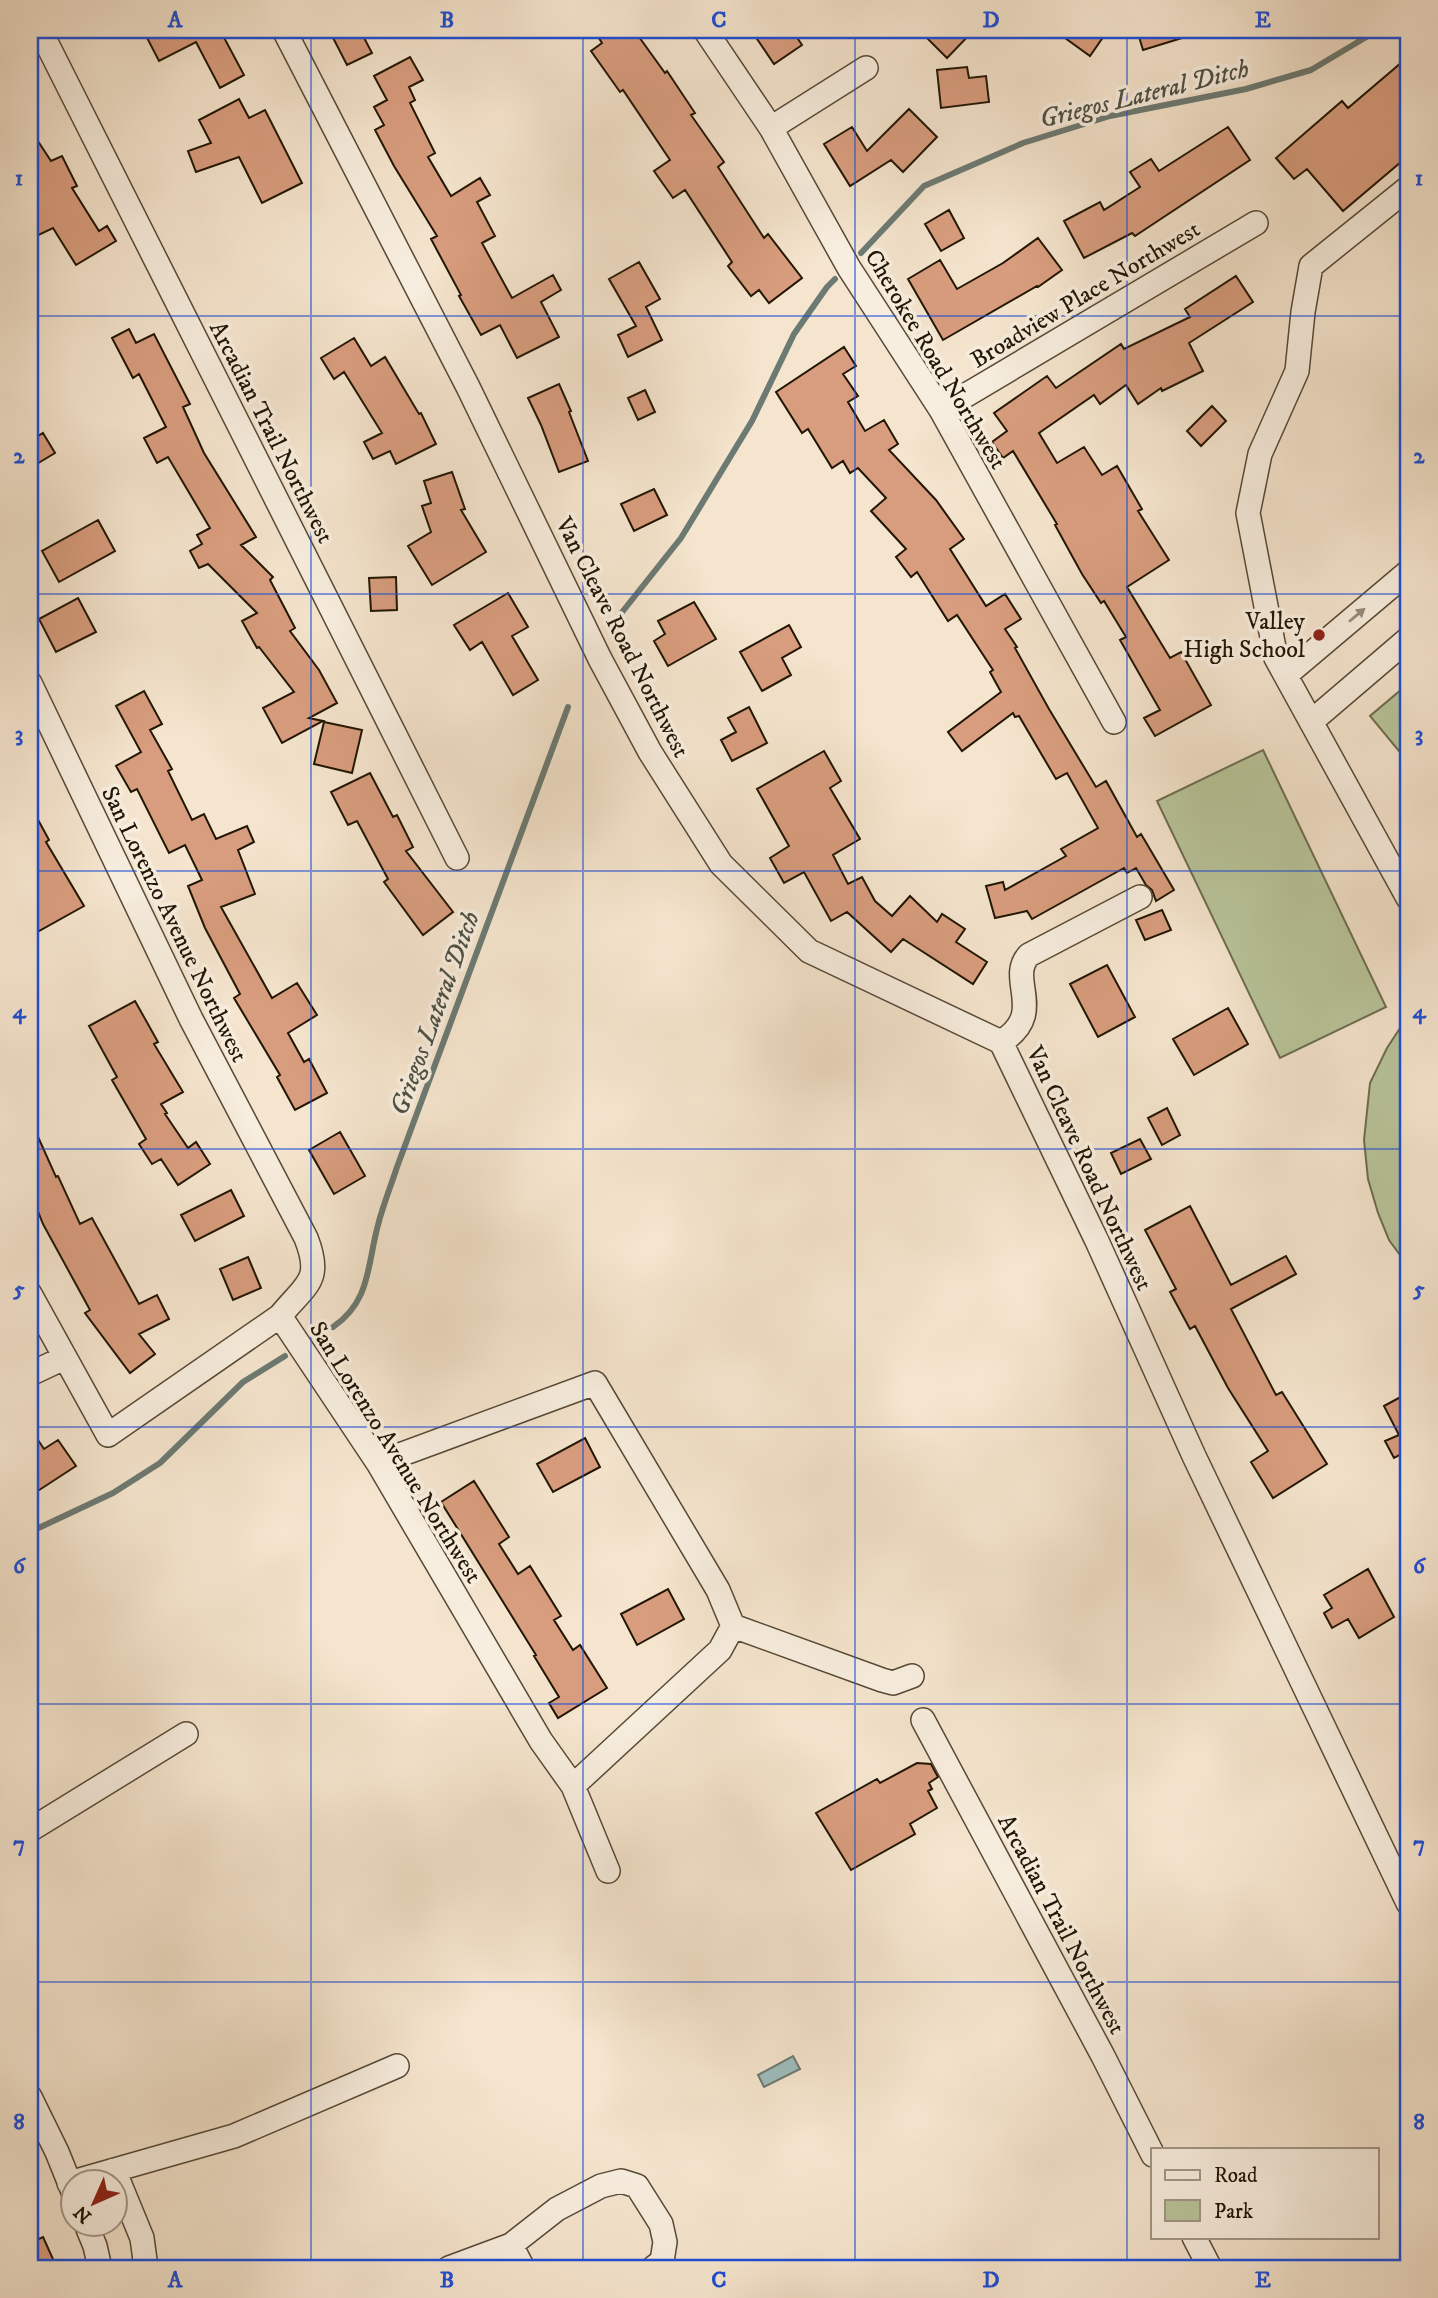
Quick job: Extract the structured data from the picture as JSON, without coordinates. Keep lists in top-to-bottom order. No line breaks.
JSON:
{"streets":{"street":["Broadview Place Northwest","Cherokee Road Northwest","Arcadian Trail Northwest","Van Cleave Road Northwest","San Lorenzo Avenue Northwest"]},"crossings":[["Broadview Place Northwest","Cherokee Road Northwest"]],"water":["Griegos Lateral Ditch"],"places":["Valley High School"],"legend":["Road","Park"],"north":"bottom left","grid":{"columns":["A","B","C","D","E"],"rows":["1","2","3","4","5","6","7","8"]}}
